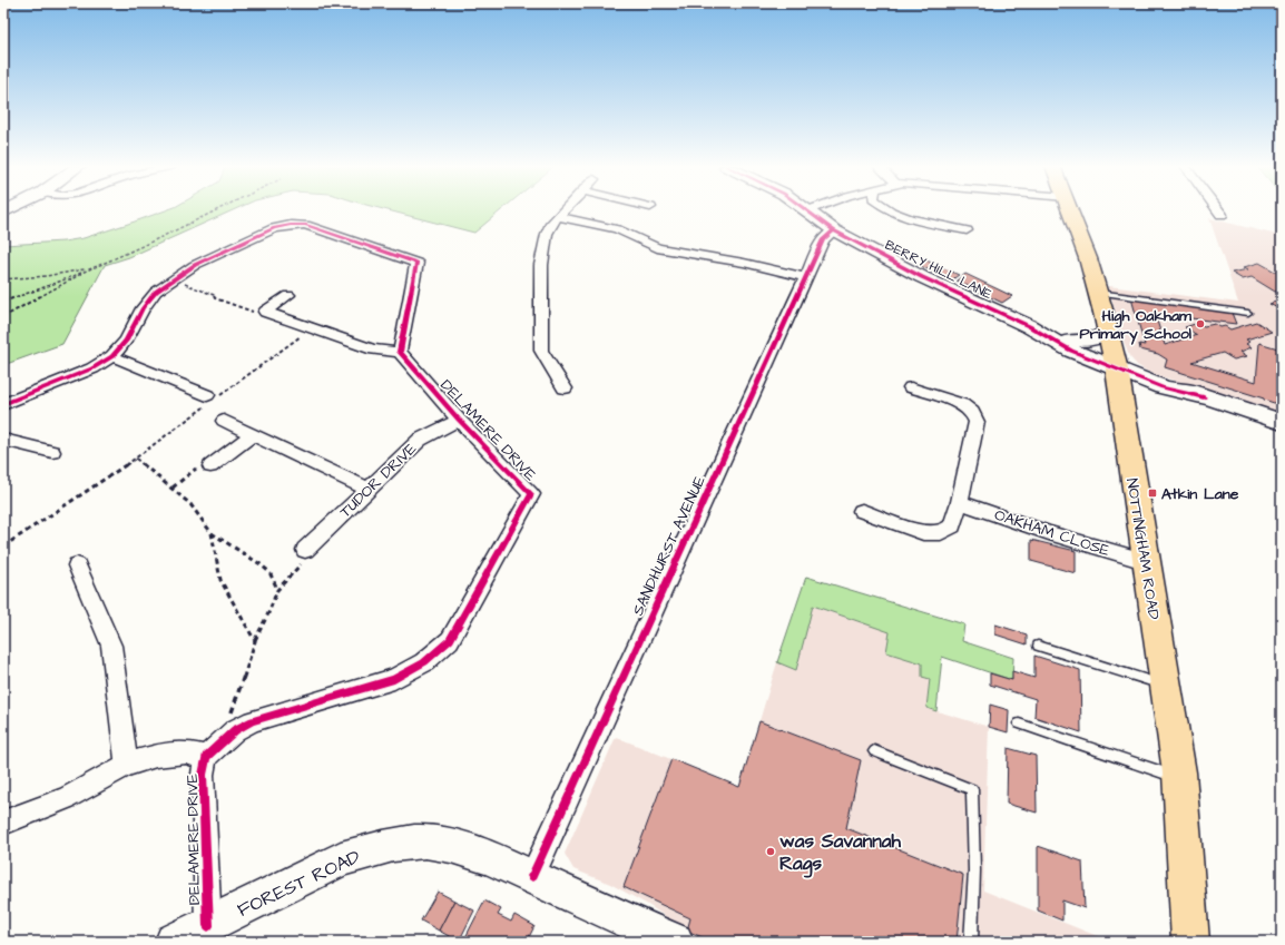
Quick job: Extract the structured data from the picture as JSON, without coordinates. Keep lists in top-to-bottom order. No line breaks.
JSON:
{"streets":{"highway":["NOTTINGHAM ROAD"],"street":["BERRY HILL LANE","DELAMERE DRIVE","TUDOR DRIVE","OAKHAM CLOSE","SANDHURST AVENUE","FOREST ROAD"]},"crossings":[["BERRY HILL LANE","SANDHURST AVENUE"],["BERRY HILL LANE","NOTTINGHAM ROAD"],["DELAMERE DRIVE","TUDOR DRIVE"],["DELAMERE DRIVE","FOREST ROAD"],["OAKHAM CLOSE","NOTTINGHAM ROAD"],["SANDHURST AVENUE","FOREST ROAD"]],"places":{"other":["High Oakham Primary School","was Savannah Rags"],"transit":["Atkin Lane"]}}
